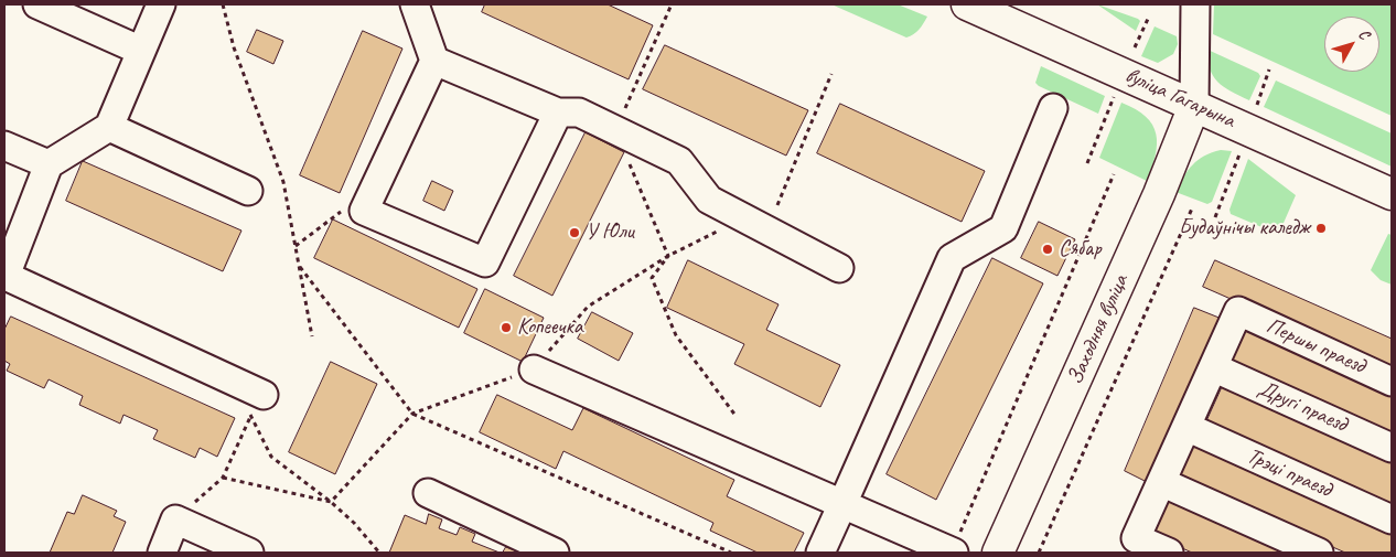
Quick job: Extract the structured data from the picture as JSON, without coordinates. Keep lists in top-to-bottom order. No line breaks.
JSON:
{"streets":{"main road":["вуліца Гагарына","Заходняя вуліца"],"lane":["Першы праезд","Другі праезд","Трэці праезд"]},"crossings":[["вуліца Гагарына","Заходняя вуліца"],["Першы праезд","Другі праезд"]],"places":["Будаўнічы каледж","У Юли","Сябар","Копеечка"],"north":"top right"}
